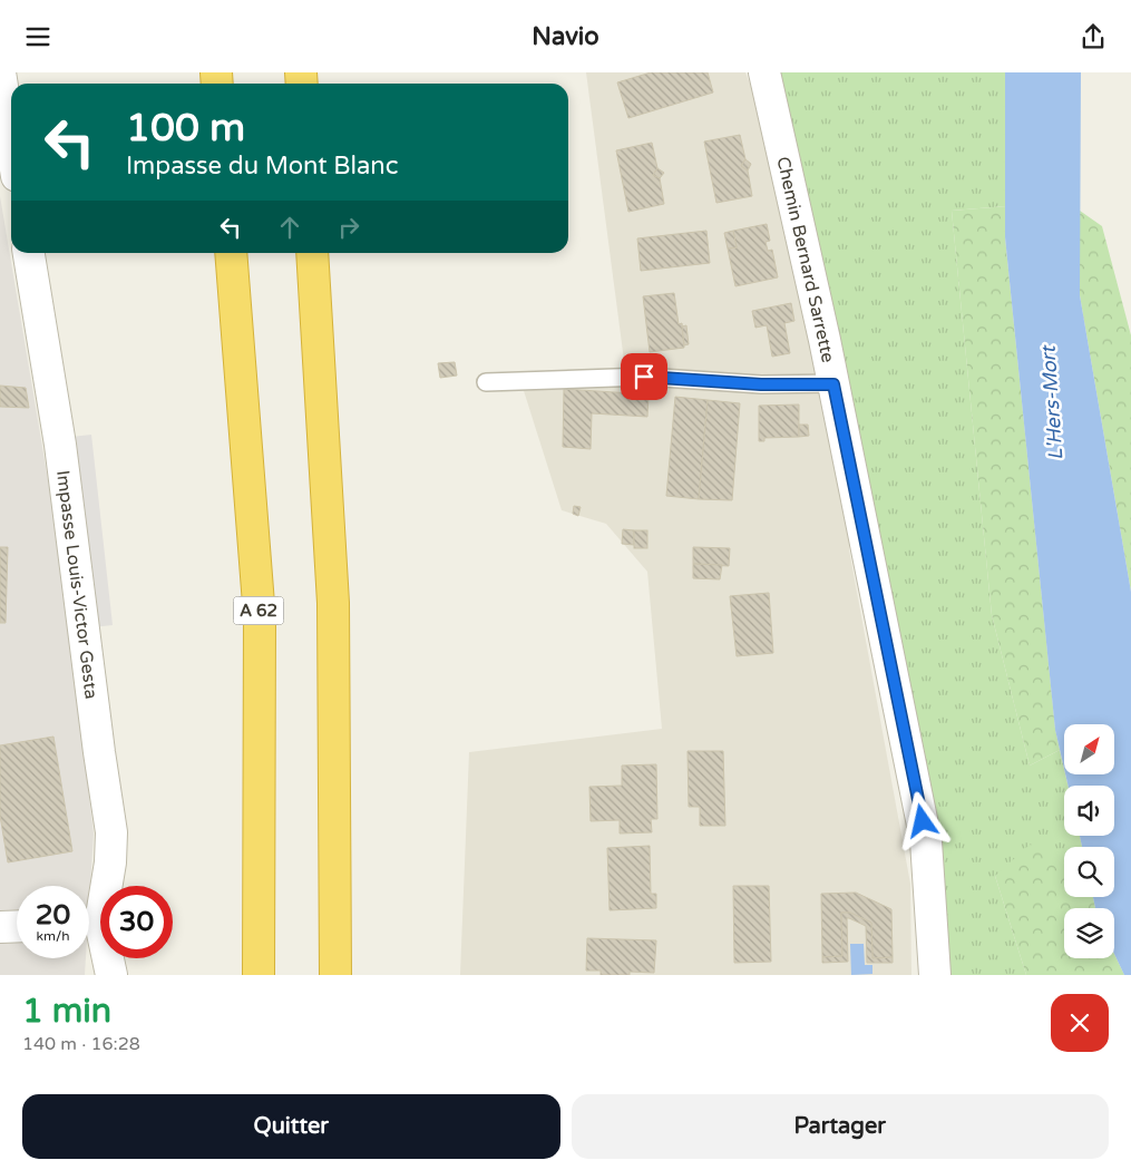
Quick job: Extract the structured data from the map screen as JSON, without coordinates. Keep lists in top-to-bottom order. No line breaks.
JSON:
{"streets":{"highway":["A 62"],"street":["Chemin Bernard Sarrette","Impasse Louis-Victor Gesta"]},"water":["L'Hers-Mort"],"north":"top right","page":{"header":"Navio","turn":["100 m","Impasse du Mont Blanc"],"speed":"20 km/h","limit":"30","heading":["1 min","140 m · 16:28"],"buttons":["Quitter","Partager"]}}
